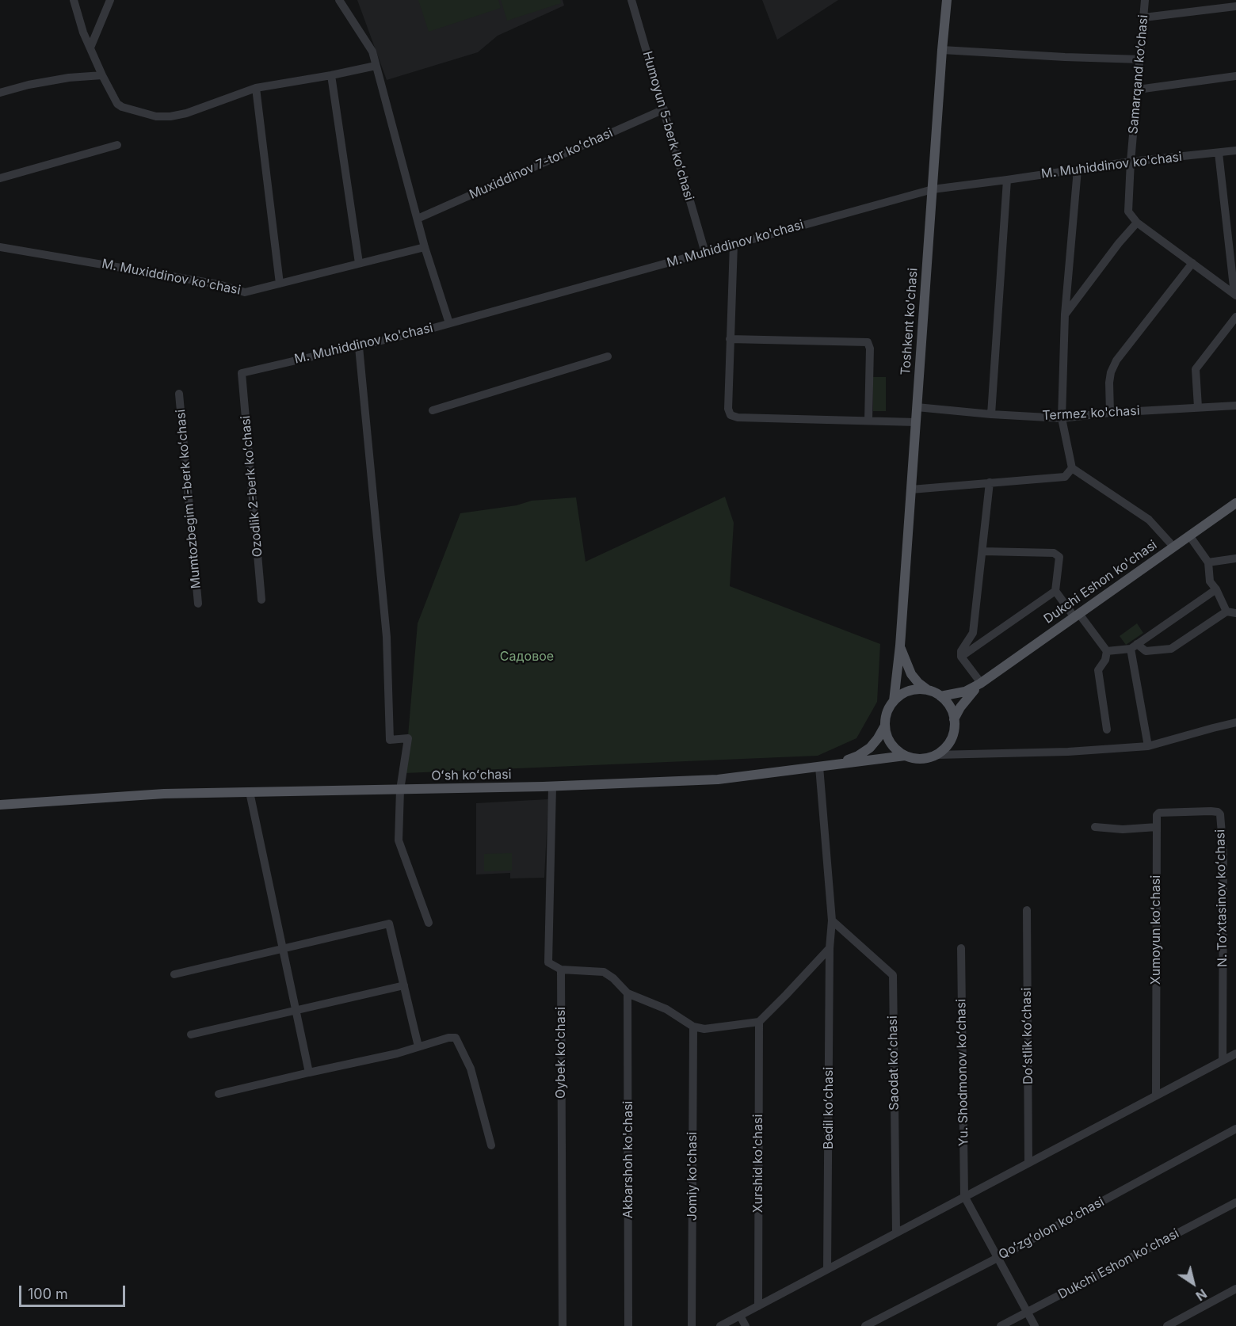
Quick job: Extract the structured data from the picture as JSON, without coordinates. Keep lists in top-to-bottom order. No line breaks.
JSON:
{"streets":{"main road":["Toshkent ko'chasi","Dukchi Eshon ko'chasi","Oʻsh koʻchasi"],"street":["Samarqand ko‘chasi","Humoyun 5-berk koʻchasi","Muxiddinov 7-tor koʻchasi","M. Muhiddinov ko'chasi","M. Muxiddinov ko'chasi","Termez ko'chasi","Ozodlik 2-berk koʻchasi","Mumtozbegim 1-berk koʻchasi","N. Toʻxtasinov koʻchasi","Xumoyun koʻchasi","Doʻstlik koʻchasi","Oybek ko'chasi","Saodat koʻchasi","Yu. Shodmonov koʻchasi","Bedil koʻchasi","Akbarshoh ko'chasi","Xurshid ko'chasi","Jomiy ko'chasi","Qoʻzgʻolon koʻchasi","Dukchi Eshon koʻchasi"]},"crossings":[["Samarqand ko‘chasi","M. Muhiddinov ko'chasi"],["Humoyun 5-berk koʻchasi","Muxiddinov 7-tor koʻchasi"],["Humoyun 5-berk koʻchasi","M. Muhiddinov ko'chasi"],["M. Muhiddinov ko'chasi","Toshkent ko'chasi"],["M. Muhiddinov ko'chasi","Ozodlik 2-berk koʻchasi"],["Toshkent ko'chasi","Termez ko'chasi"],["Oʻsh koʻchasi","Bedil koʻchasi"],["N. Toʻxtasinov koʻchasi","Xumoyun koʻchasi"],["Saodat koʻchasi","Bedil koʻchasi"]],"parks":["Садовое"],"scale_bar":"100 m","north":"bottom right"}
